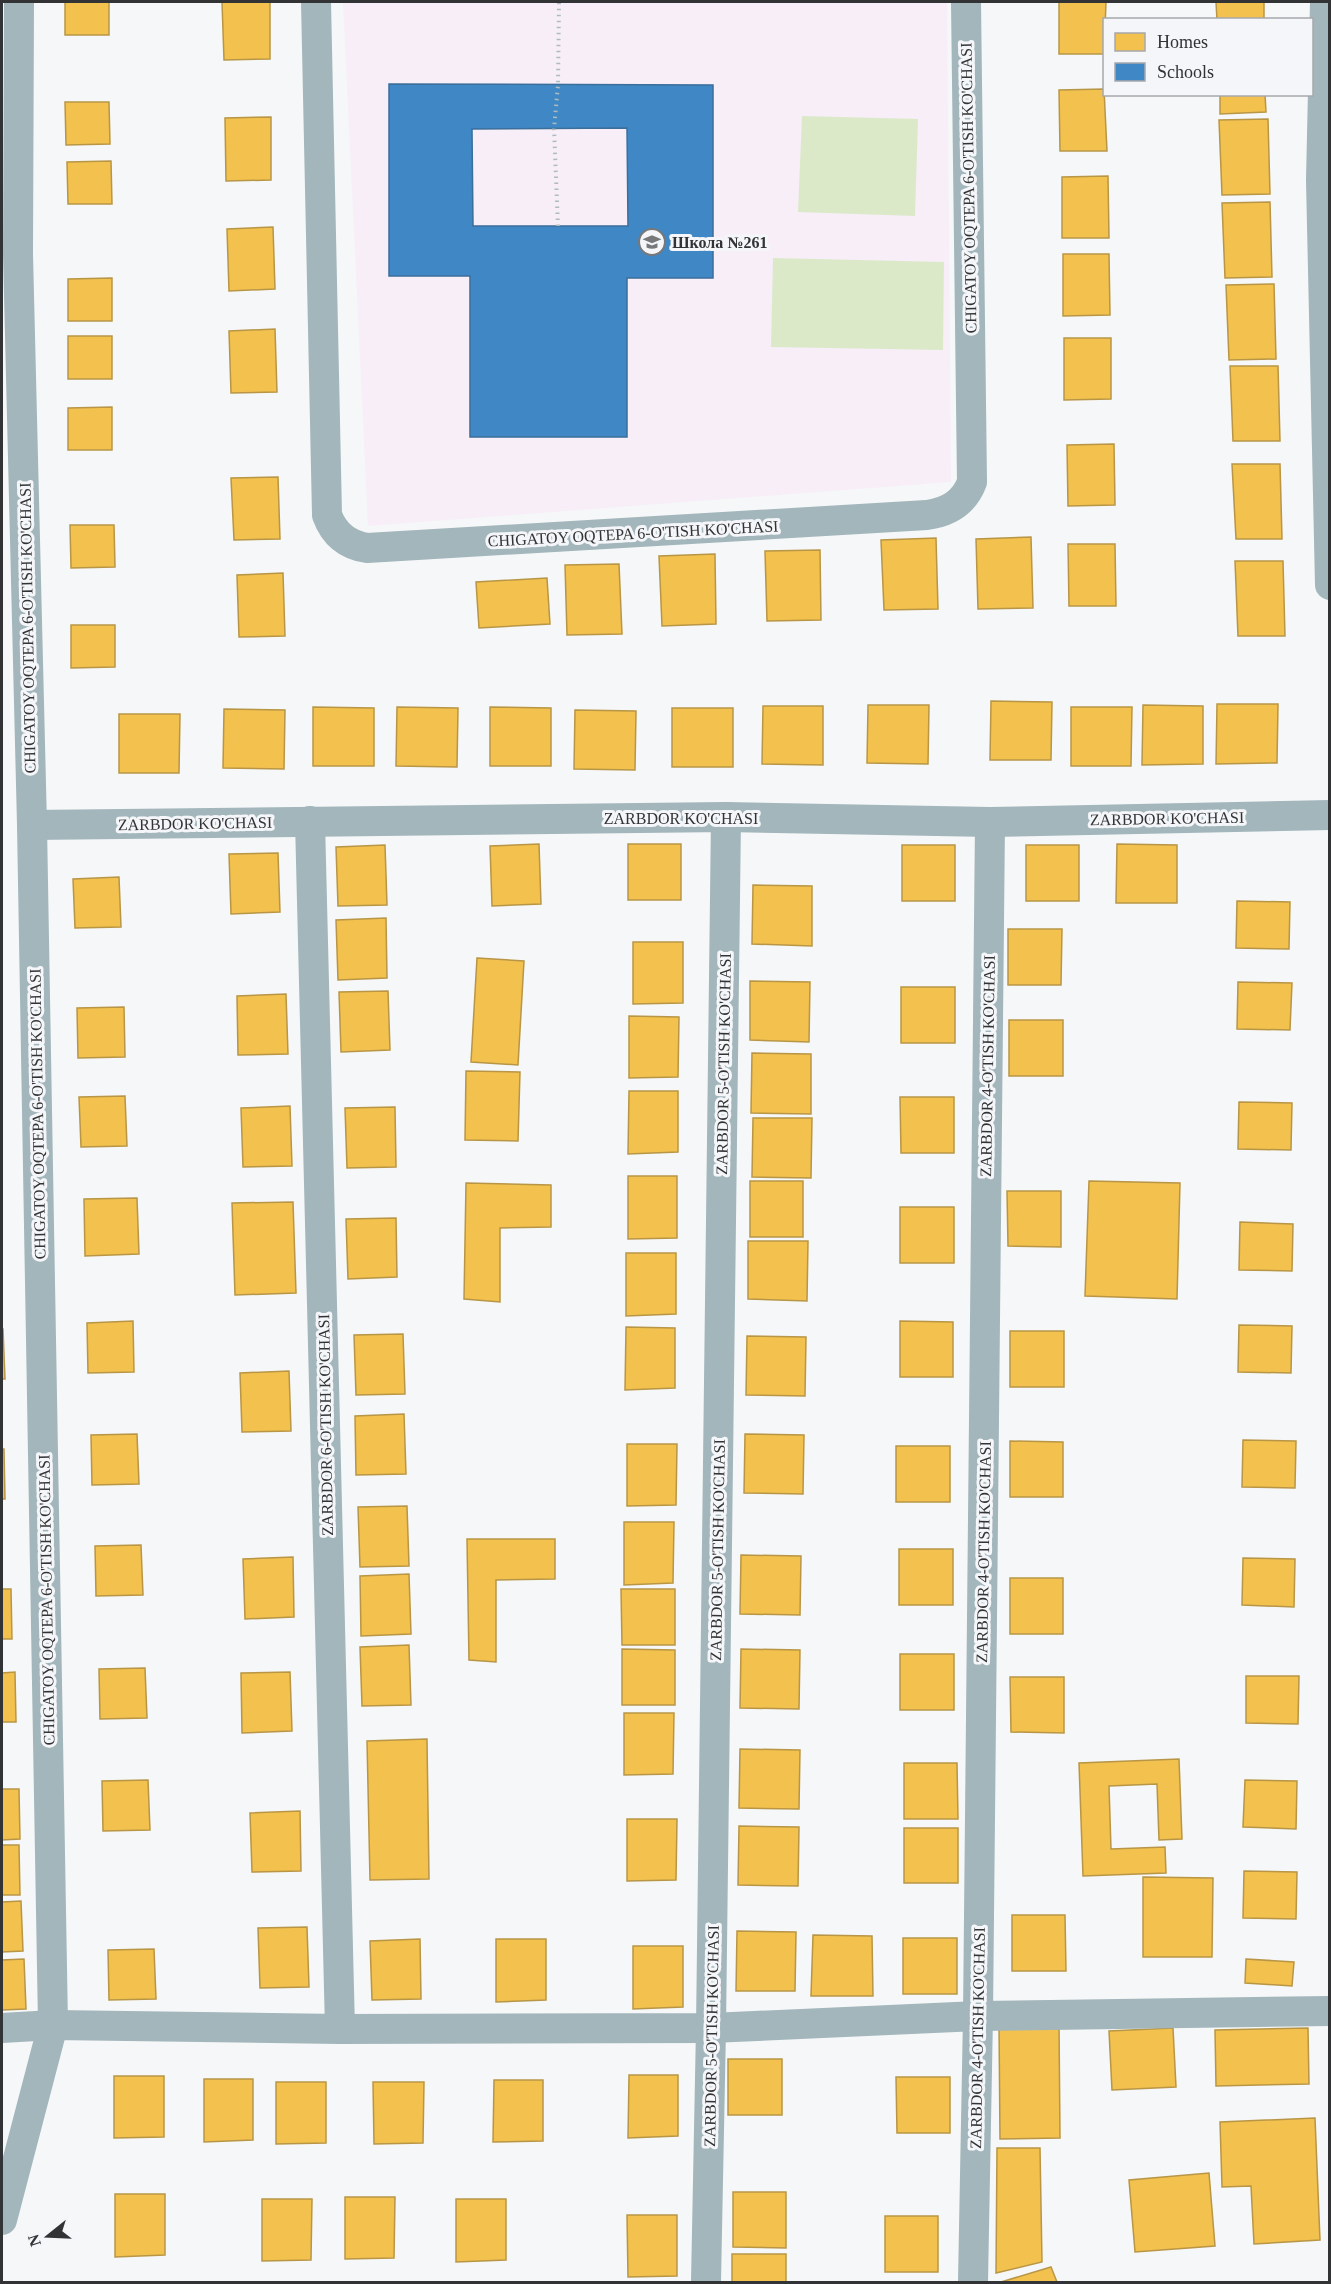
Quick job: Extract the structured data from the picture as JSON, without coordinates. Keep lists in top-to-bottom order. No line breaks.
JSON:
{"streets":{"street":["CHIGATOY OQTEPA 6-O'TISH KO'CHASI","ZARBDOR KO'CHASI","ZARBDOR 5-O'TISH KO'CHASI","ZARBDOR 4-O'TISH KO'CHASI","ZARBDOR 6-O'TISH KO'CHASI"]},"crossings":[["CHIGATOY OQTEPA 6-O'TISH KO'CHASI","ZARBDOR KO'CHASI"],["ZARBDOR KO'CHASI","ZARBDOR 5-O'TISH KO'CHASI"],["ZARBDOR KO'CHASI","ZARBDOR 4-O'TISH KO'CHASI"],["ZARBDOR KO'CHASI","ZARBDOR 6-O'TISH KO'CHASI"]],"places":{"school or university":["Школа №261"]},"legend":["Homes","Schools"],"north":"left"}
